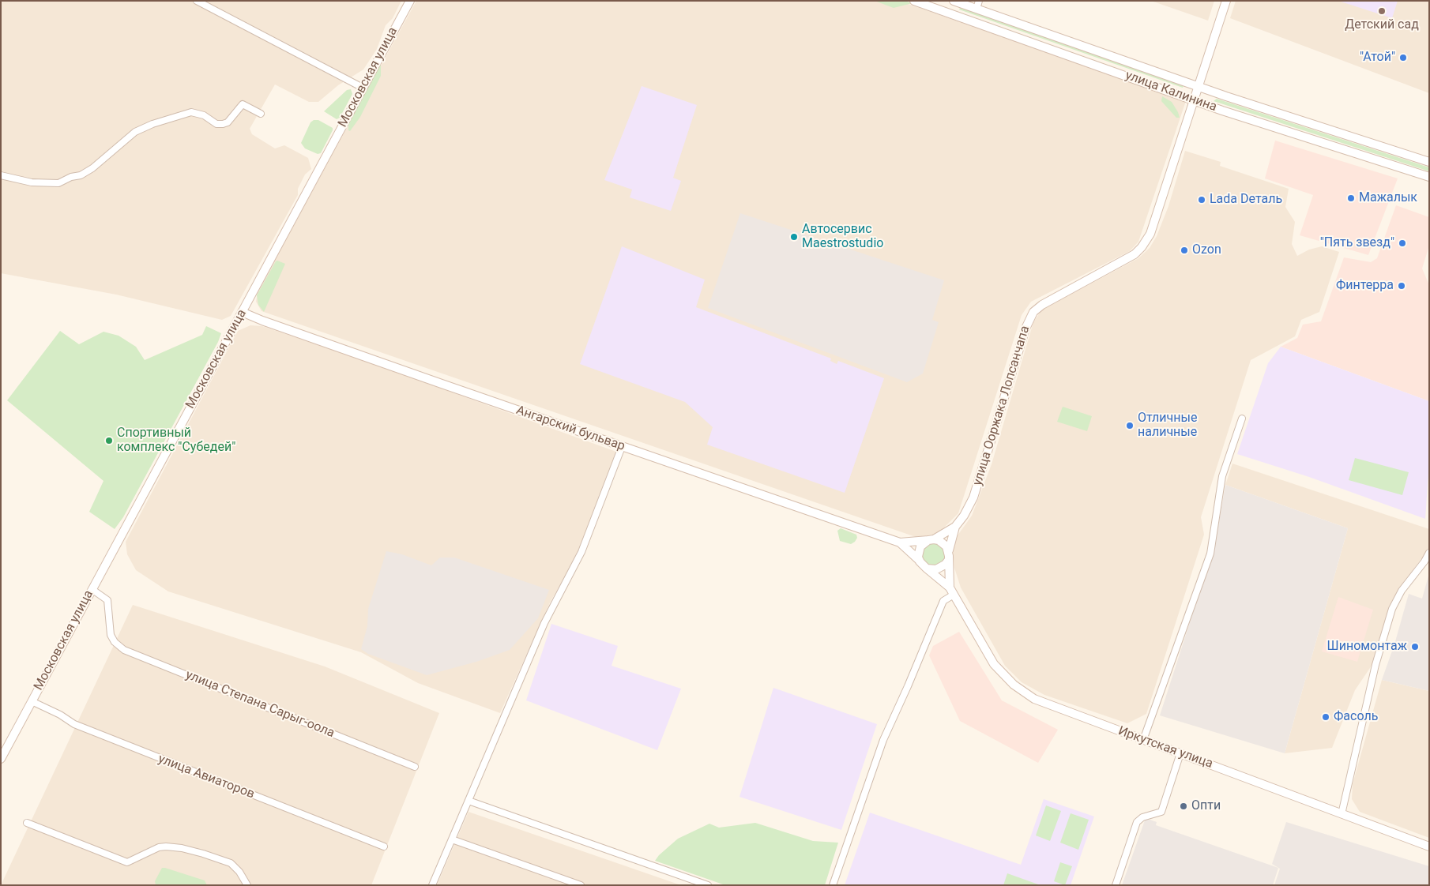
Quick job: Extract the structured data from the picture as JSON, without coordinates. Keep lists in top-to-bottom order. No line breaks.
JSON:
{"streets":{"street":["Московская улица","улица Калинина","улица Ооржака Лопсанчапа","Ангарский бульвар","улица Степана Сарыг-оола","Иркутская улица","улица Авиаторов"]},"crossings":[["Московская улица","Ангарский бульвар"],["Московская улица","улица Степана Сарыг-оола"],["Московская улица","улица Авиаторов"],["улица Калинина","улица Ооржака Лопсанчапа"],["улица Ооржака Лопсанчапа","Ангарский бульвар"],["улица Ооржака Лопсанчапа","Иркутская улица"],["Ангарский бульвар","Иркутская улица"]],"places":["Детский сад","\"Атой\"","Мажалык","Lada Dеталь","Автосервис Maestrostudio","\"Пять звезд\"","Ozon","Финтерра","Отличные наличные","Спортивный комплекс \"Субедей\"","Шиномонтаж","Фасоль","Опти"]}
